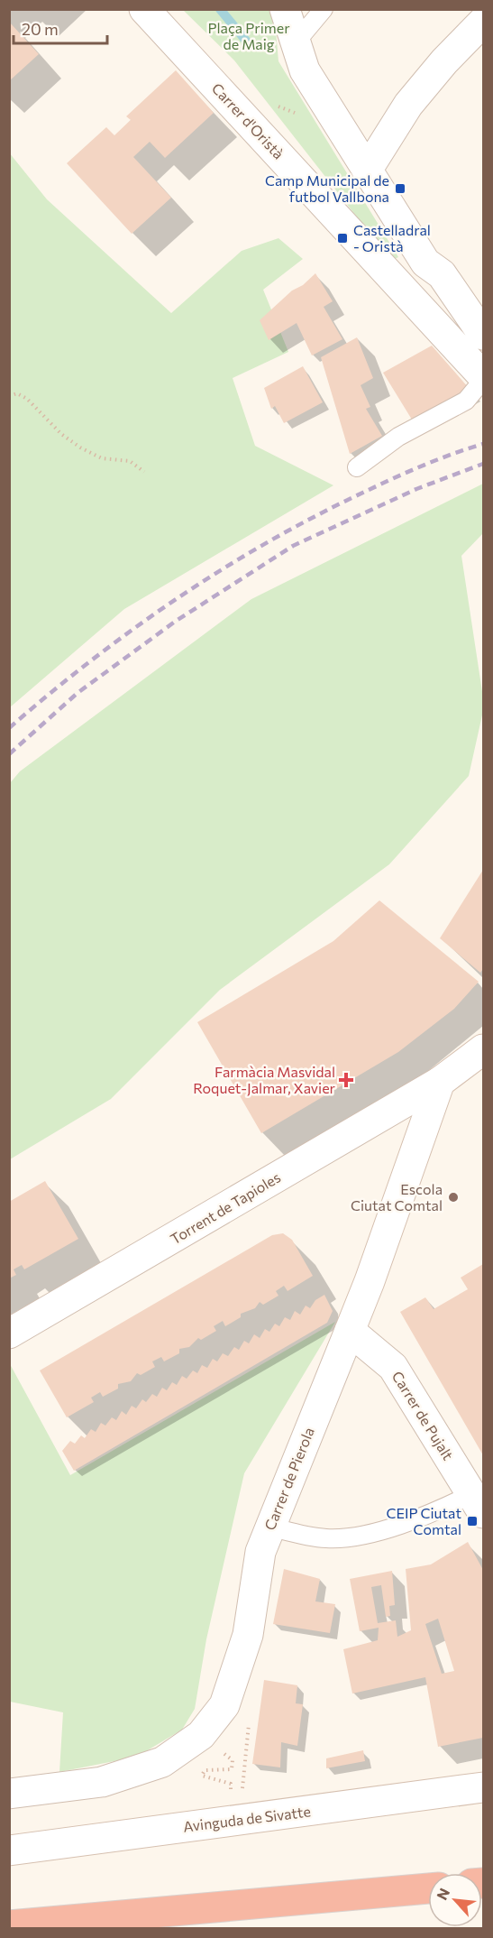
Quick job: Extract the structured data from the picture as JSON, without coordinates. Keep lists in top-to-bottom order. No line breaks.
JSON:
{"streets":{"street":["Carrer d'Oristà","Torrent de Tapioles","Carrer de Pujalt","Carrer de Pierola","Avinguda de Sivatte"]},"crossings":[["Torrent de Tapioles","Carrer de Pierola"],["Carrer de Pujalt","Carrer de Pierola"]],"parks":["Plaça Primer de Maig"],"places":{"transit":["Camp Municipal de futbol Vallbona","Castelladral - Oristà","CEIP Ciutat Comtal"],"health":["Farmàcia Masvidal Roquet-Jalmar, Xavier"],"other":["Escola Ciutat Comtal"]},"scale_bar":"20 m","north":"top left"}
